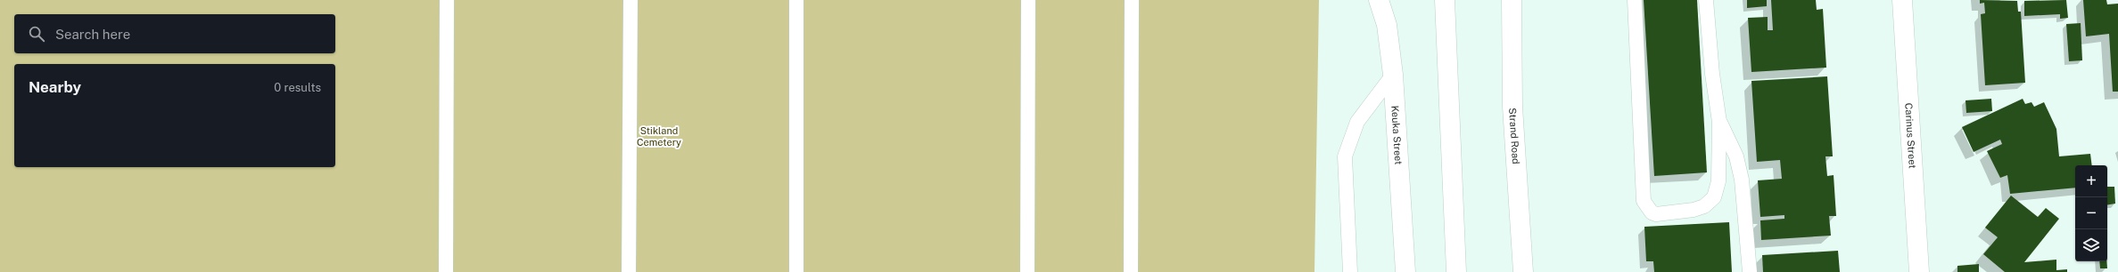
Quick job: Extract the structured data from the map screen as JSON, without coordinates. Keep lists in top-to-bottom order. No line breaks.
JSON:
{"streets":{"street":["Keuka Street","Strand Road","Carinus Street"]},"parks":["Stikland Cemetery"],"page":{"search":"Search here","heading":["Nearby","0 results"],"map_buttons":["+","−"]}}
